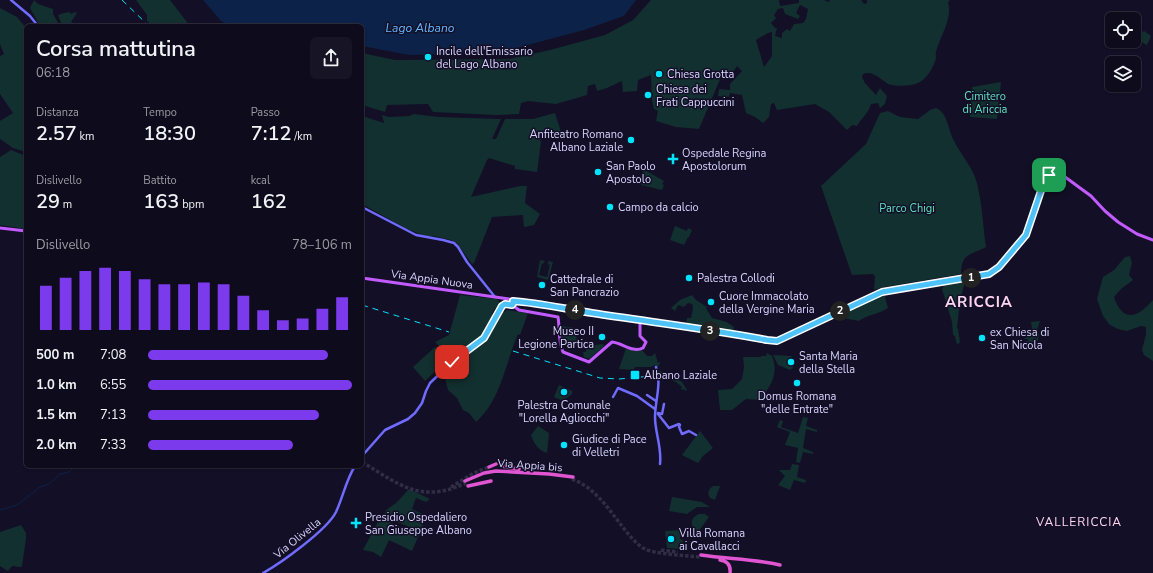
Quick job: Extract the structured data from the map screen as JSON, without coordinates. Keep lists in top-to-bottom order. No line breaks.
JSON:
{"streets":{"highway":["Via Appia bis"],"main road":["Via Appia Nuova","Via Olivella"]},"districts":["ARICCIA","VALLERICCIA"],"water":["Lago Albano"],"parks":["Cimitero di Ariccia","Parco Chigi"],"places":{"other":["Incile dell'Emissario del Lago Albano","Chiesa Grotta","Chiesa dei Frati Cappuccini","Anfiteatro Romano Albano Laziale","San Paolo Apostolo","Campo da calcio","Palestra Collodi","Cattedrale di San Pancrazio","Cuore Immacolato della Vergine Maria","Museo II Legione Partica","ex Chiesa di San Nicola","Santa Maria della Stella","Domus Romana \"delle Entrate\"","Palestra Comunale \"Lorella Agliocchi\"","Giudice di Pace di Velletri","Villa Romana ai Cavallacci"],"health":["Ospedale Regina Apostolorum","Presidio Ospedaliero San Giuseppe Albano"],"transit":["Albano Laziale"]},"page":{"heading":["Corsa mattutina","06:18"],"stats":[["Distanza","2.57 km"],["Tempo","18:30"],["Passo","7:12 /km"],["Dislivello","29 m"],["Battito","163 bpm"],["kcal","162"]],"chart":["Dislivello","78–106 m"],"pins":["1","4","2","3"],"list":[{"name":"500 m","note":"7:08"},{"name":"1.0 km","note":"6:55"},{"name":"1.5 km","note":"7:13"},{"name":"2.0 km","note":"7:33"}]}}
